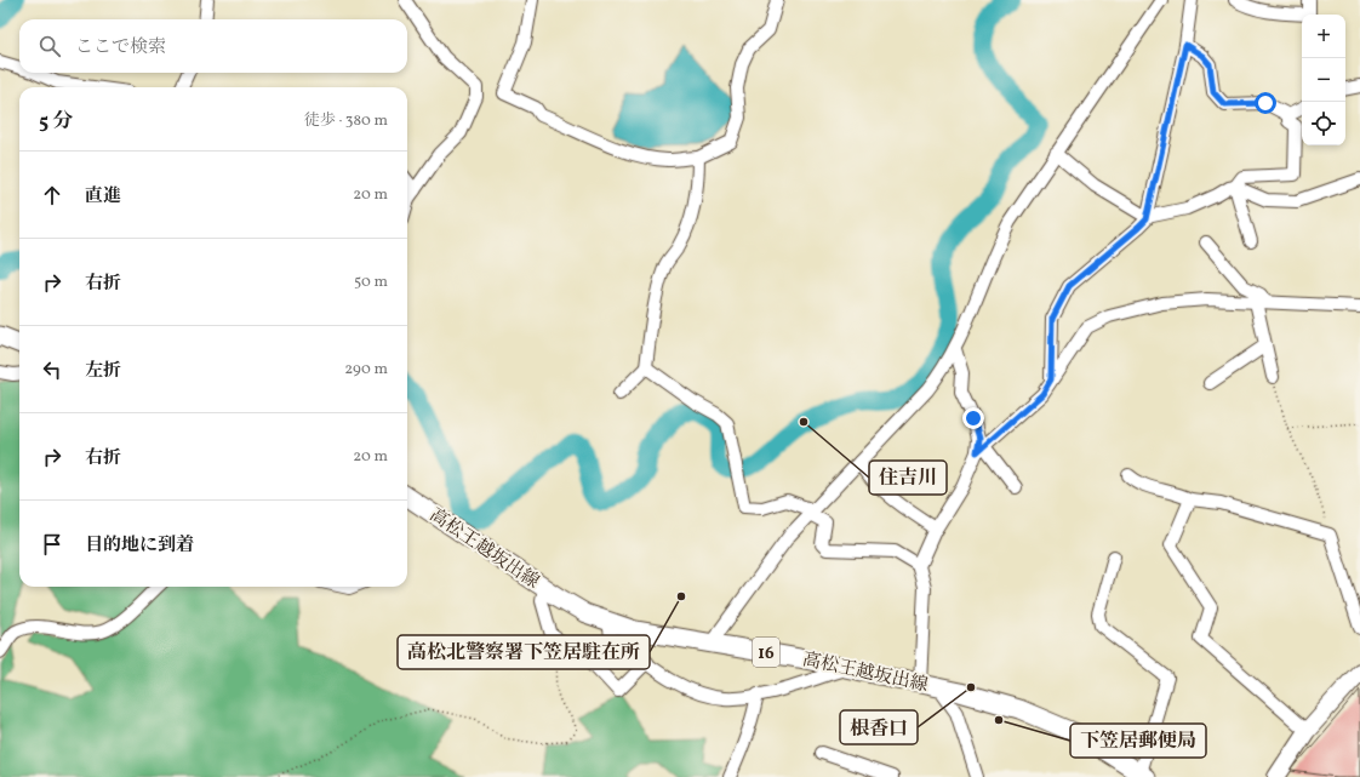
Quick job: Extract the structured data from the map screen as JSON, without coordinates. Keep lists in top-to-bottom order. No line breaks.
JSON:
{"streets":{"main road":["高松王越坂出線","16"]},"places":["住吉川","高松北警察署下笠居駐在所","根香口","下笠居郵便局"],"page":{"map_buttons":["+","−"],"search":"ここで検索","heading":["5 分","徒歩 · 380 m"],"list":[["直進","20 m"],["右折","50 m"],["左折","290 m"],["右折","20 m"],"目的地に到着"]}}
